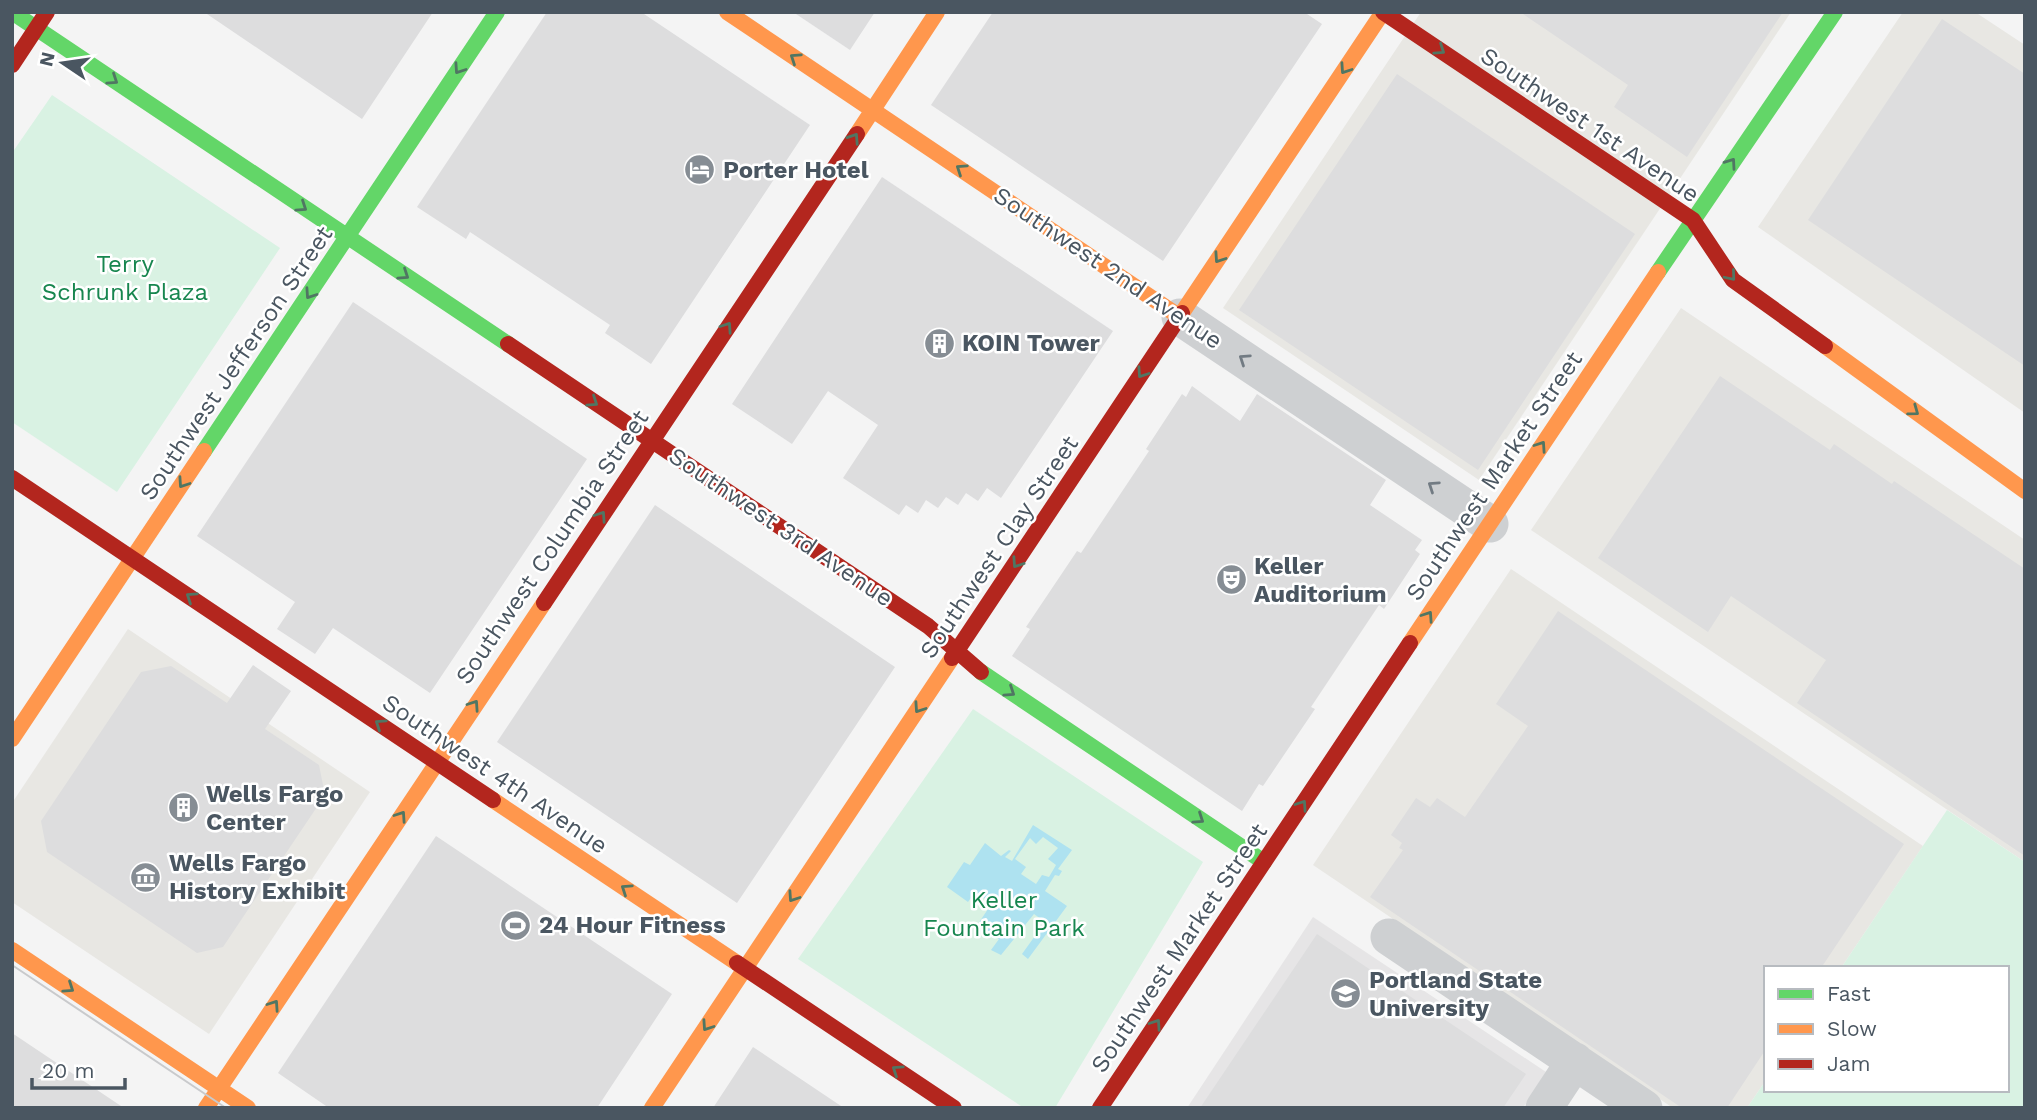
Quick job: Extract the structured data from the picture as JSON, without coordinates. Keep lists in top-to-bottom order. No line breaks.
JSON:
{"streets":{"main road":["Southwest 1st Avenue","Southwest 2nd Avenue","Southwest Jefferson Street","Southwest Market Street","Southwest 3rd Avenue","Southwest Columbia Street","Southwest Clay Street","Southwest 4th Avenue"]},"crossings":[["Southwest 1st Avenue","Southwest Market Street"],["Southwest 1st Avenue","Southwest Clay Street"],["Southwest 2nd Avenue","Southwest Market Street"],["Southwest 2nd Avenue","Southwest Columbia Street"],["Southwest 2nd Avenue","Southwest Clay Street"],["Southwest Jefferson Street","Southwest 3rd Avenue"],["Southwest Jefferson Street","Southwest 4th Avenue"],["Southwest Market Street","Southwest 3rd Avenue"],["Southwest 3rd Avenue","Southwest Columbia Street"],["Southwest 3rd Avenue","Southwest Clay Street"],["Southwest Columbia Street","Southwest 4th Avenue"],["Southwest Clay Street","Southwest 4th Avenue"]],"one_way":["Southwest 1st Avenue","Southwest 2nd Avenue","Southwest Jefferson Street","Southwest Market Street","Southwest 3rd Avenue","Southwest Columbia Street","Southwest Clay Street","Southwest 4th Avenue"],"parks":["Terry Schrunk Plaza","Keller Fountain Park"],"places":{"hotel":["Porter Hotel"],"building":["KOIN Tower","Wells Fargo Center"],"theatre":["Keller Auditorium"],"museum":["Wells Fargo History Exhibit"],"sports":["24 Hour Fitness"],"school or university":["Portland State University"]},"legend":["Fast","Slow","Jam"],"scale_bar":"20 m","north":"left"}
